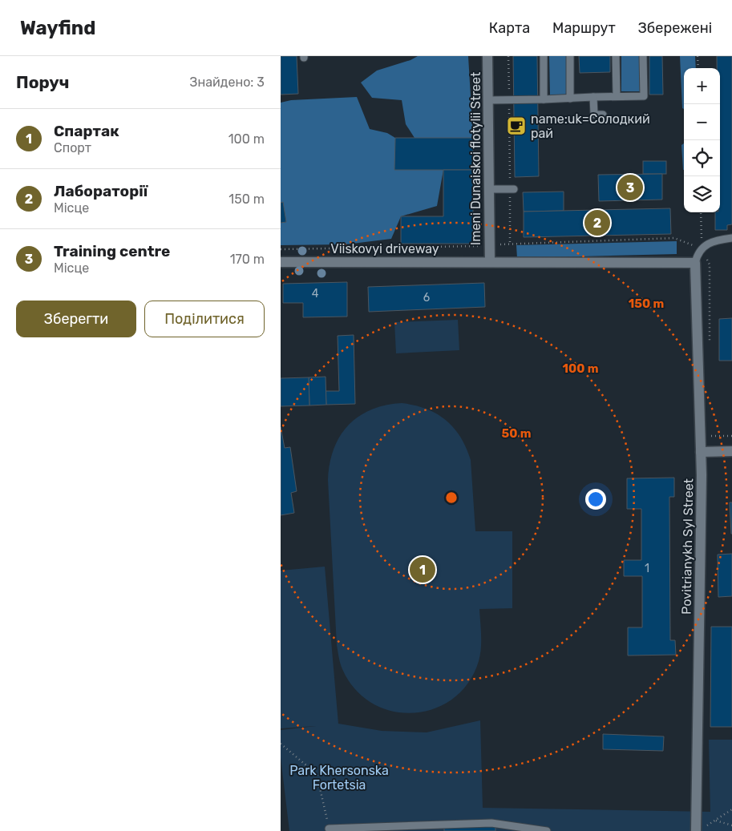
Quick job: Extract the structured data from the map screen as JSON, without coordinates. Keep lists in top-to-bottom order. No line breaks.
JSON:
{"streets":{"street":["Imeni Dunaiskoi flotylii Street","Viiskovyi driveway","Povitrianykh Syl Street"]},"crossings":[["Imeni Dunaiskoi flotylii Street","Viiskovyi driveway"],["Viiskovyi driveway","Povitrianykh Syl Street"]],"parks":["Park Khersonska Fortetsia"],"places":{"cafe":["name:uk=Солодкий рай"]},"house_numbers":["4","6","1"],"page":{"header":"Wayfind","nav":["Карта","Маршрут","Збережені"],"heading":["Поруч","Знайдено: 3"],"map_buttons":["+","−"],"list":[{"mark":"1","name":"Спартак","note":"Спорт","value":"100 m"},{"mark":"2","name":"Лабораторії","note":"Місце","value":"150 m"},{"mark":"3","name":"Training centre","note":"Місце","value":"170 m"}],"pins":["3","2","1"],"buttons":["Зберегти","Поділитися"]},"rings":["150 m","100 m","50 m"]}
